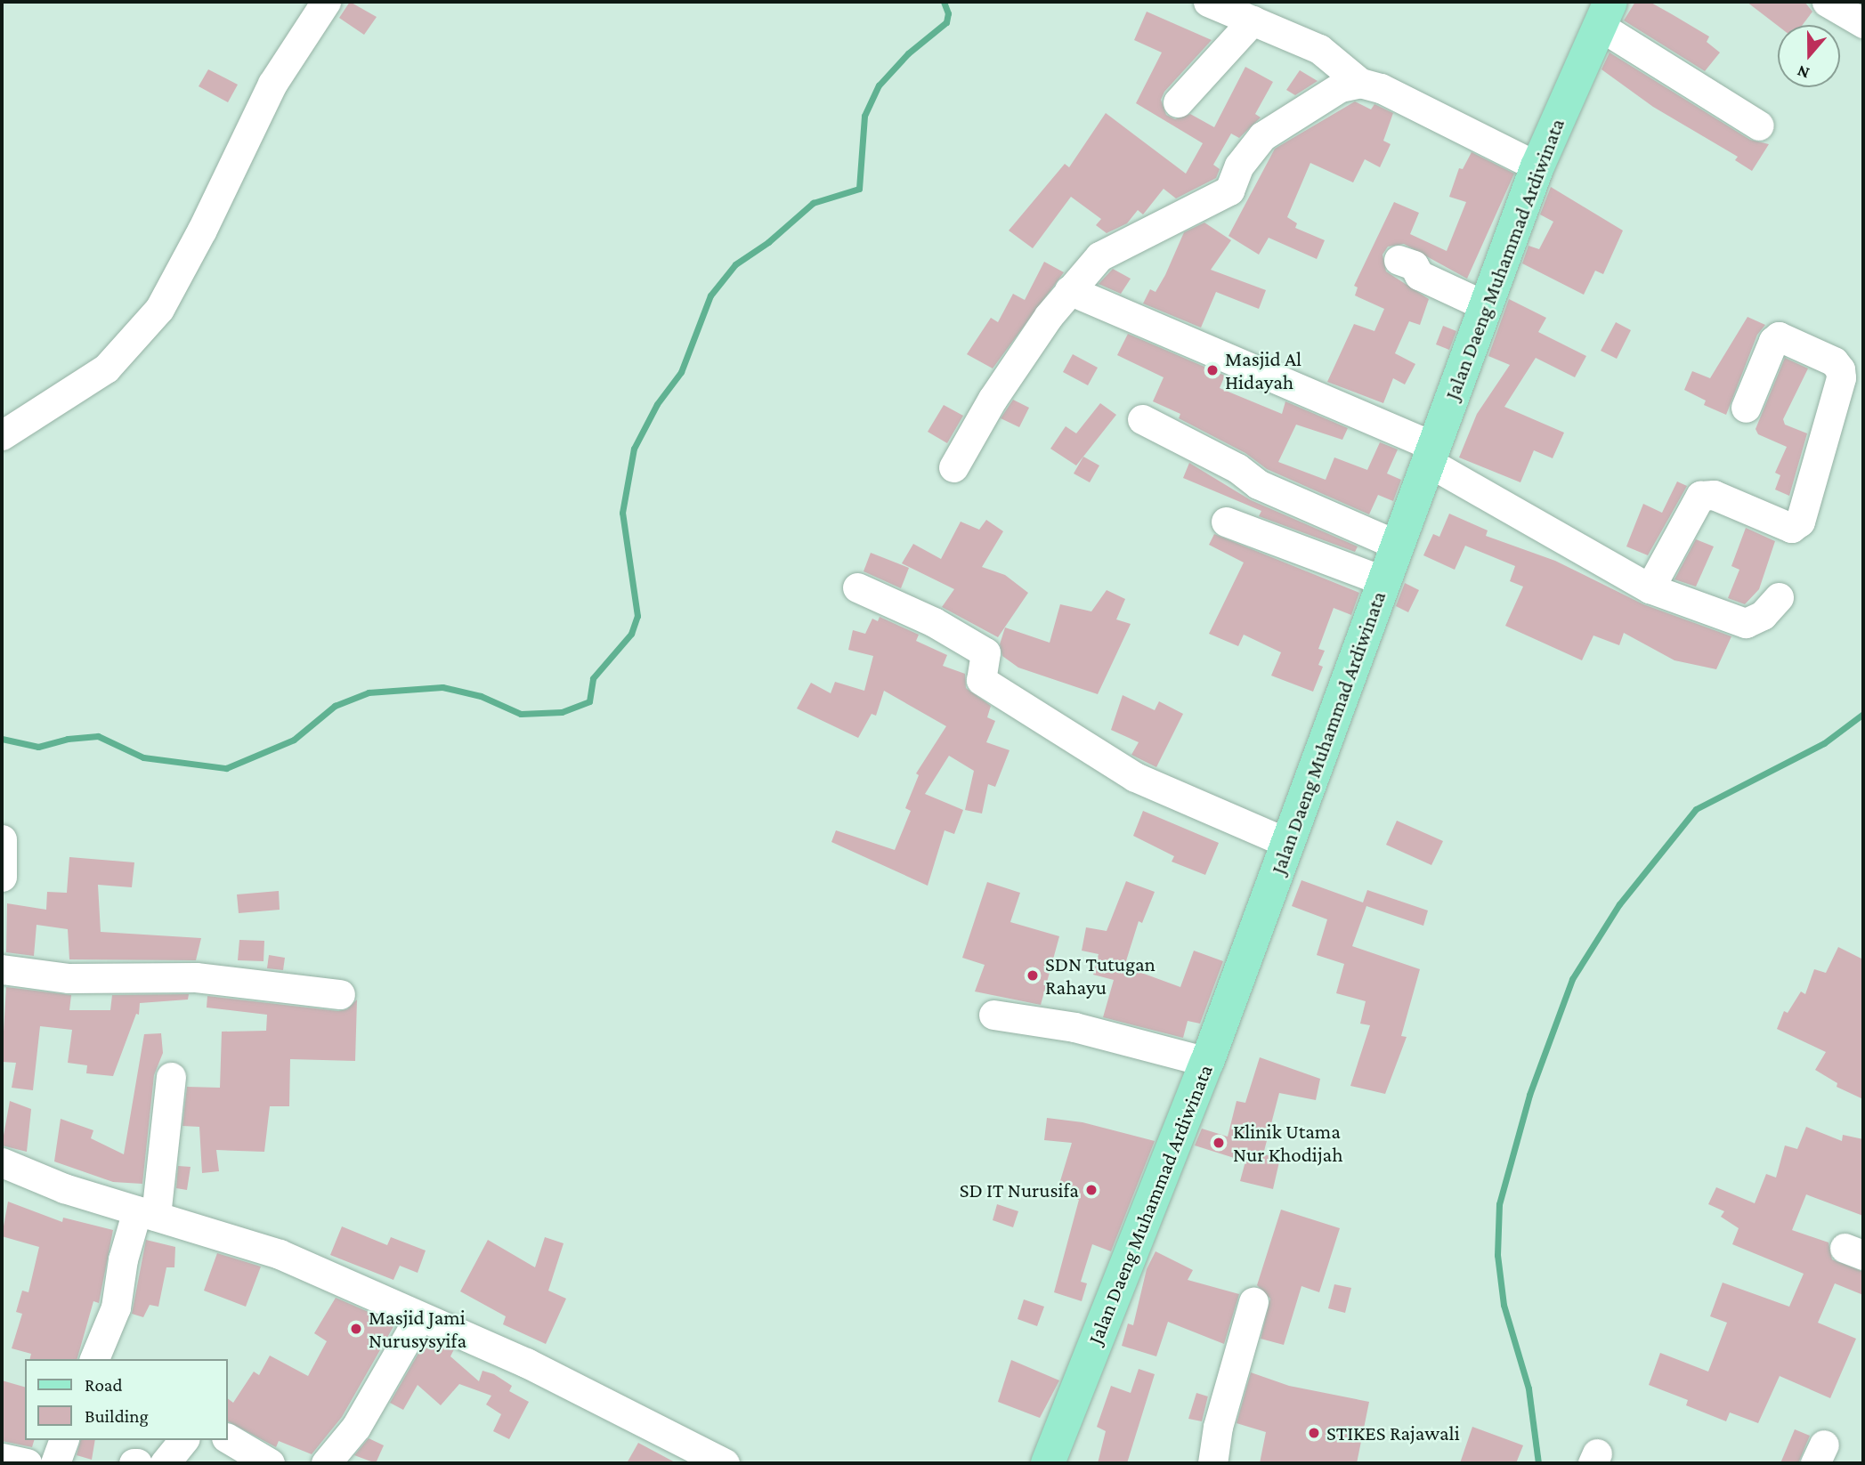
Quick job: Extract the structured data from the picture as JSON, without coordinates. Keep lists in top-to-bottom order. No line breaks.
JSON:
{"streets":{"main road":["Jalan Daeng Muhammad Ardiwinata"]},"places":["Masjid Al Hidayah","SDN Tutugan Rahayu","Klinik Utama Nur Khodijah","SD IT Nurusifa","Masjid Jami Nurusysyifa","STIKES Rajawali"],"legend":["Road","Building"],"north":"bottom"}
